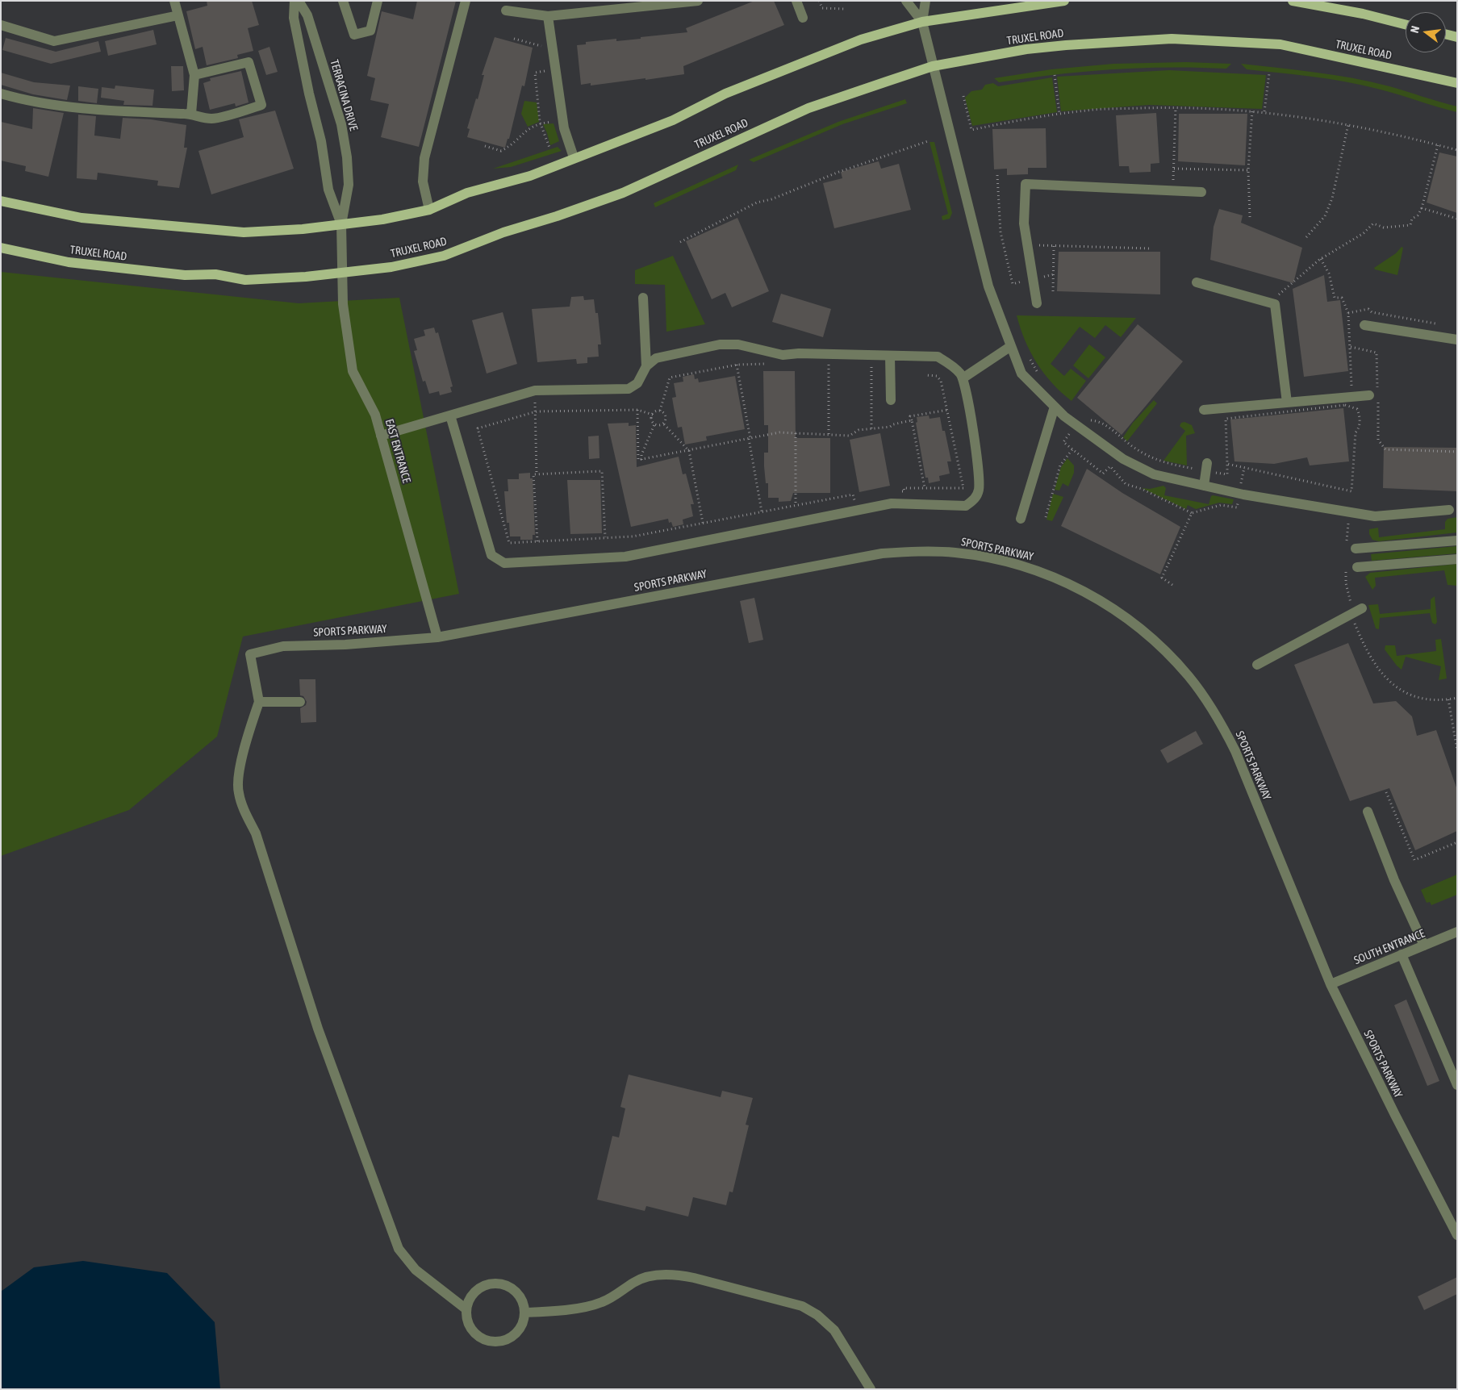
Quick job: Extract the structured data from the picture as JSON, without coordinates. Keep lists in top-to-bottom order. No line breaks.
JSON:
{"streets":{"main road":["TRUXEL ROAD"],"street":["TERRACINA DRIVE","EAST ENTRANCE","SPORTS PARKWAY","SOUTH ENTRANCE"]},"crossings":[["TRUXEL ROAD","TERRACINA DRIVE"],["TRUXEL ROAD","EAST ENTRANCE"],["TERRACINA DRIVE","EAST ENTRANCE"],["EAST ENTRANCE","SPORTS PARKWAY"],["SPORTS PARKWAY","SOUTH ENTRANCE"]],"north":"left"}
